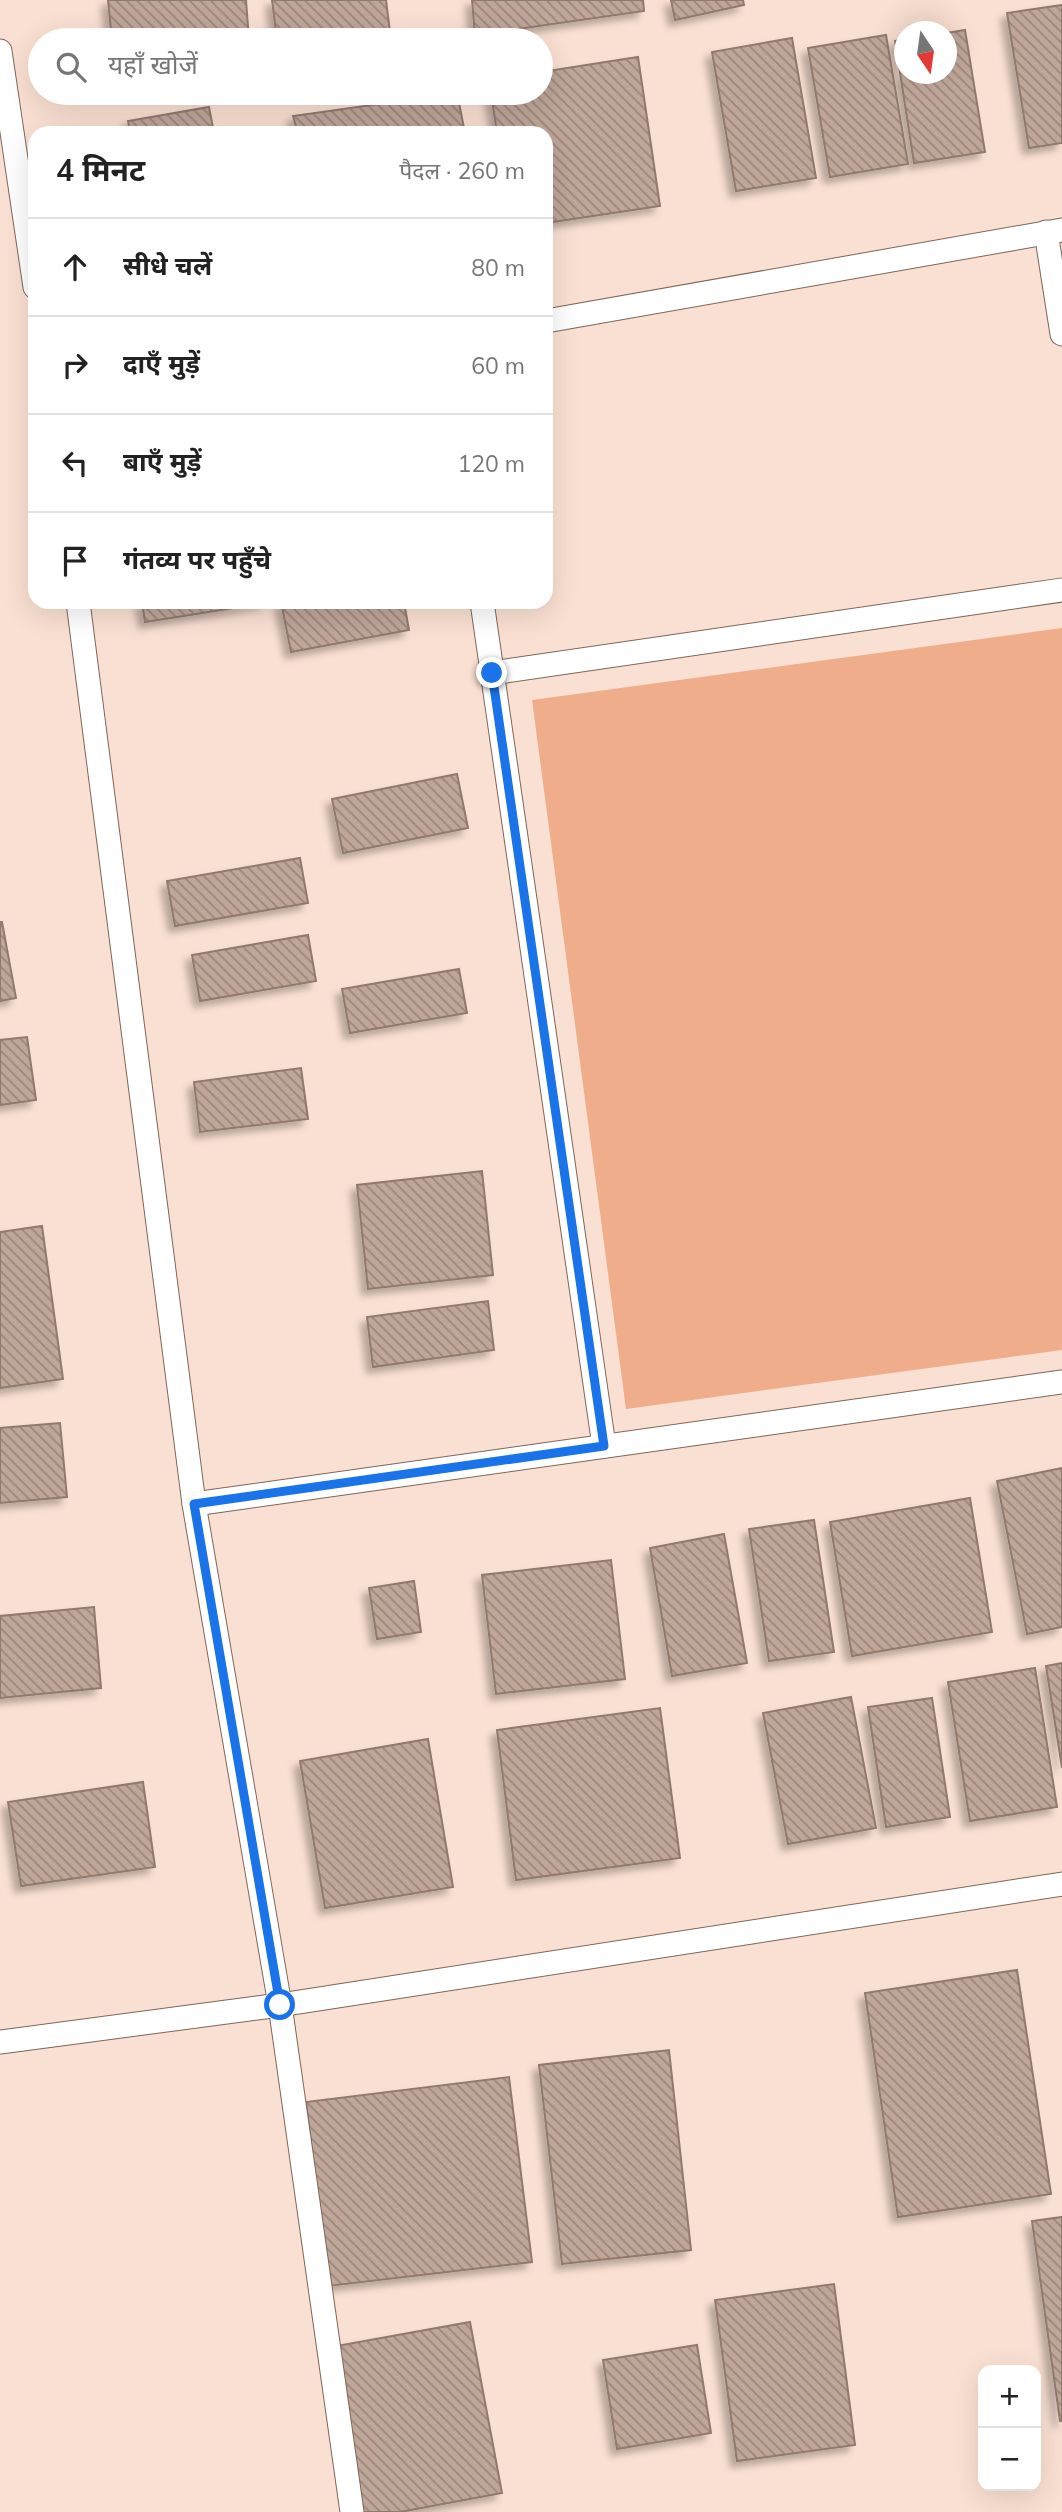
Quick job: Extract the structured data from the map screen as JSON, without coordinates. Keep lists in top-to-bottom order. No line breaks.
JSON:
{"north":"bottom","page":{"search":"यहाँ खोजें","heading":["4 मिनट","पैदल · 260 m"],"list":[["सीधे चलें","80 m"],["दाएँ मुड़ें","60 m"],["बाएँ मुड़ें","120 m"],"गंतव्य पर पहुँचे"],"map_buttons":["+","−"]}}
